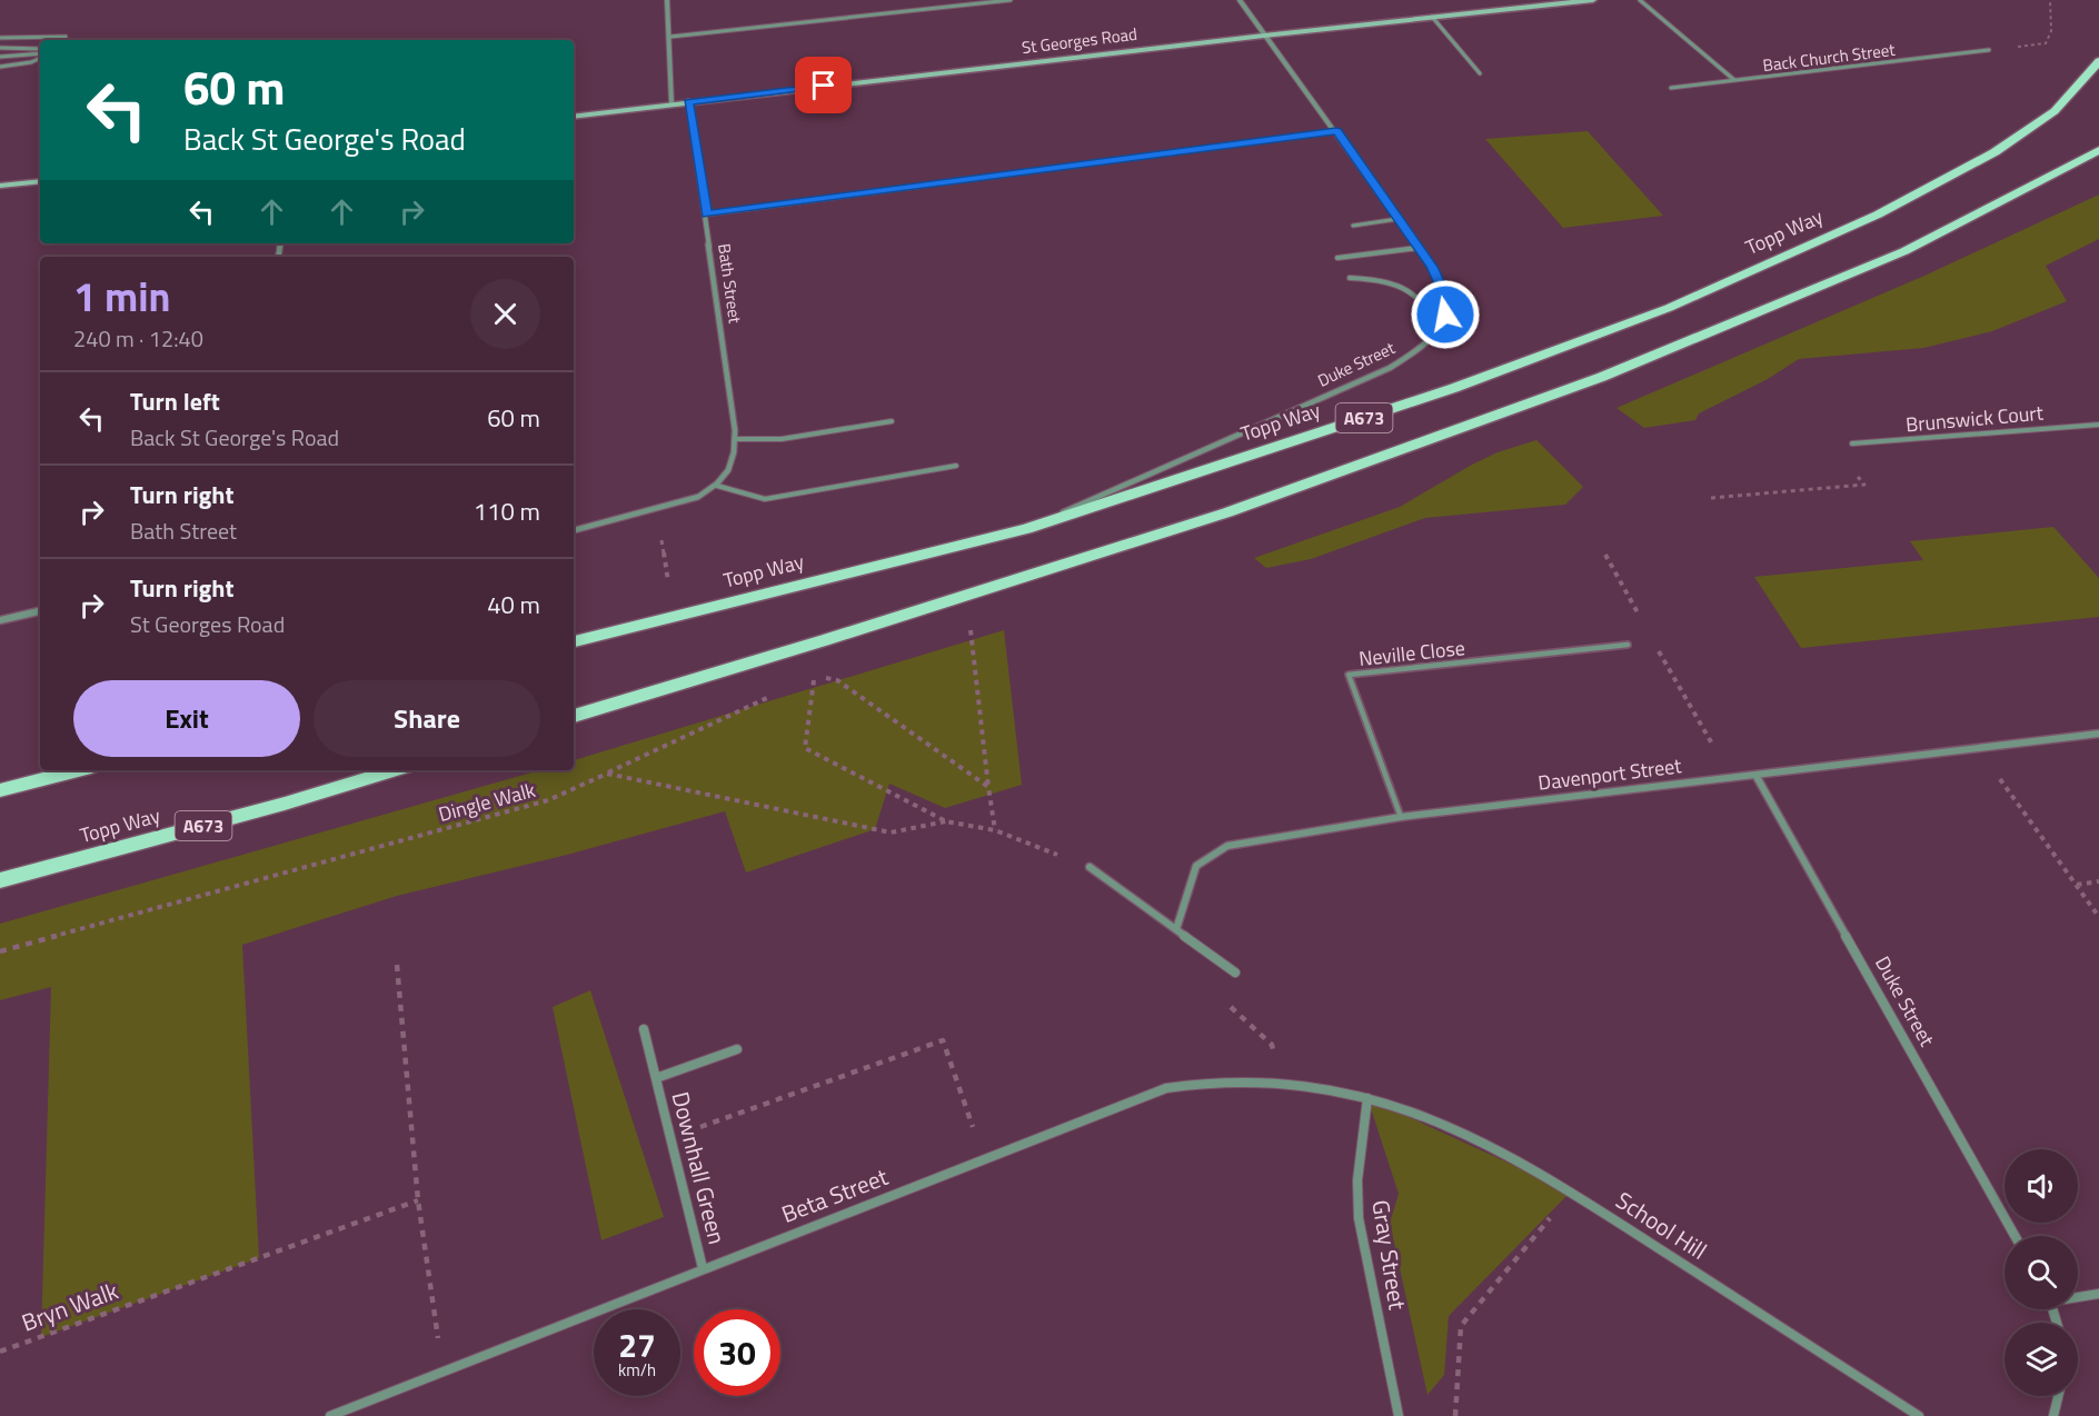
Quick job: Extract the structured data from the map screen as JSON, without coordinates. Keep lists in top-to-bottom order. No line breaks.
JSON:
{"streets":{"main road":["St Georges Road","Topp Way","A673"],"street":["Bath Street","Duke Street","Davenport Street","Downhall Green","Beta Street","School Hill","Gray Street"],"lane":["Back Church Street","Brunswick Court","Neville Close"],"path":["Dingle Walk","Bryn Walk"]},"crossings":[["St Georges Road","Bath Street"],["Topp Way","Duke Street"],["Duke Street","Davenport Street"],["Neville Close","Davenport Street"],["Downhall Green","Beta Street"],["Beta Street","School Hill"],["Beta Street","Gray Street"],["School Hill","Gray Street"]],"page":{"turn":["60 m","Back St George's Road"],"heading":["1 min","240 m · 12:40"],"list":[{"name":"Turn left","note":"Back St George's Road","value":"60 m"},{"name":"Turn right","note":"Bath Street","value":"110 m"},{"name":"Turn right","note":"St Georges Road","value":"40 m"}],"buttons":["Exit","Share"],"speed":"27 km/h","limit":"30"}}
